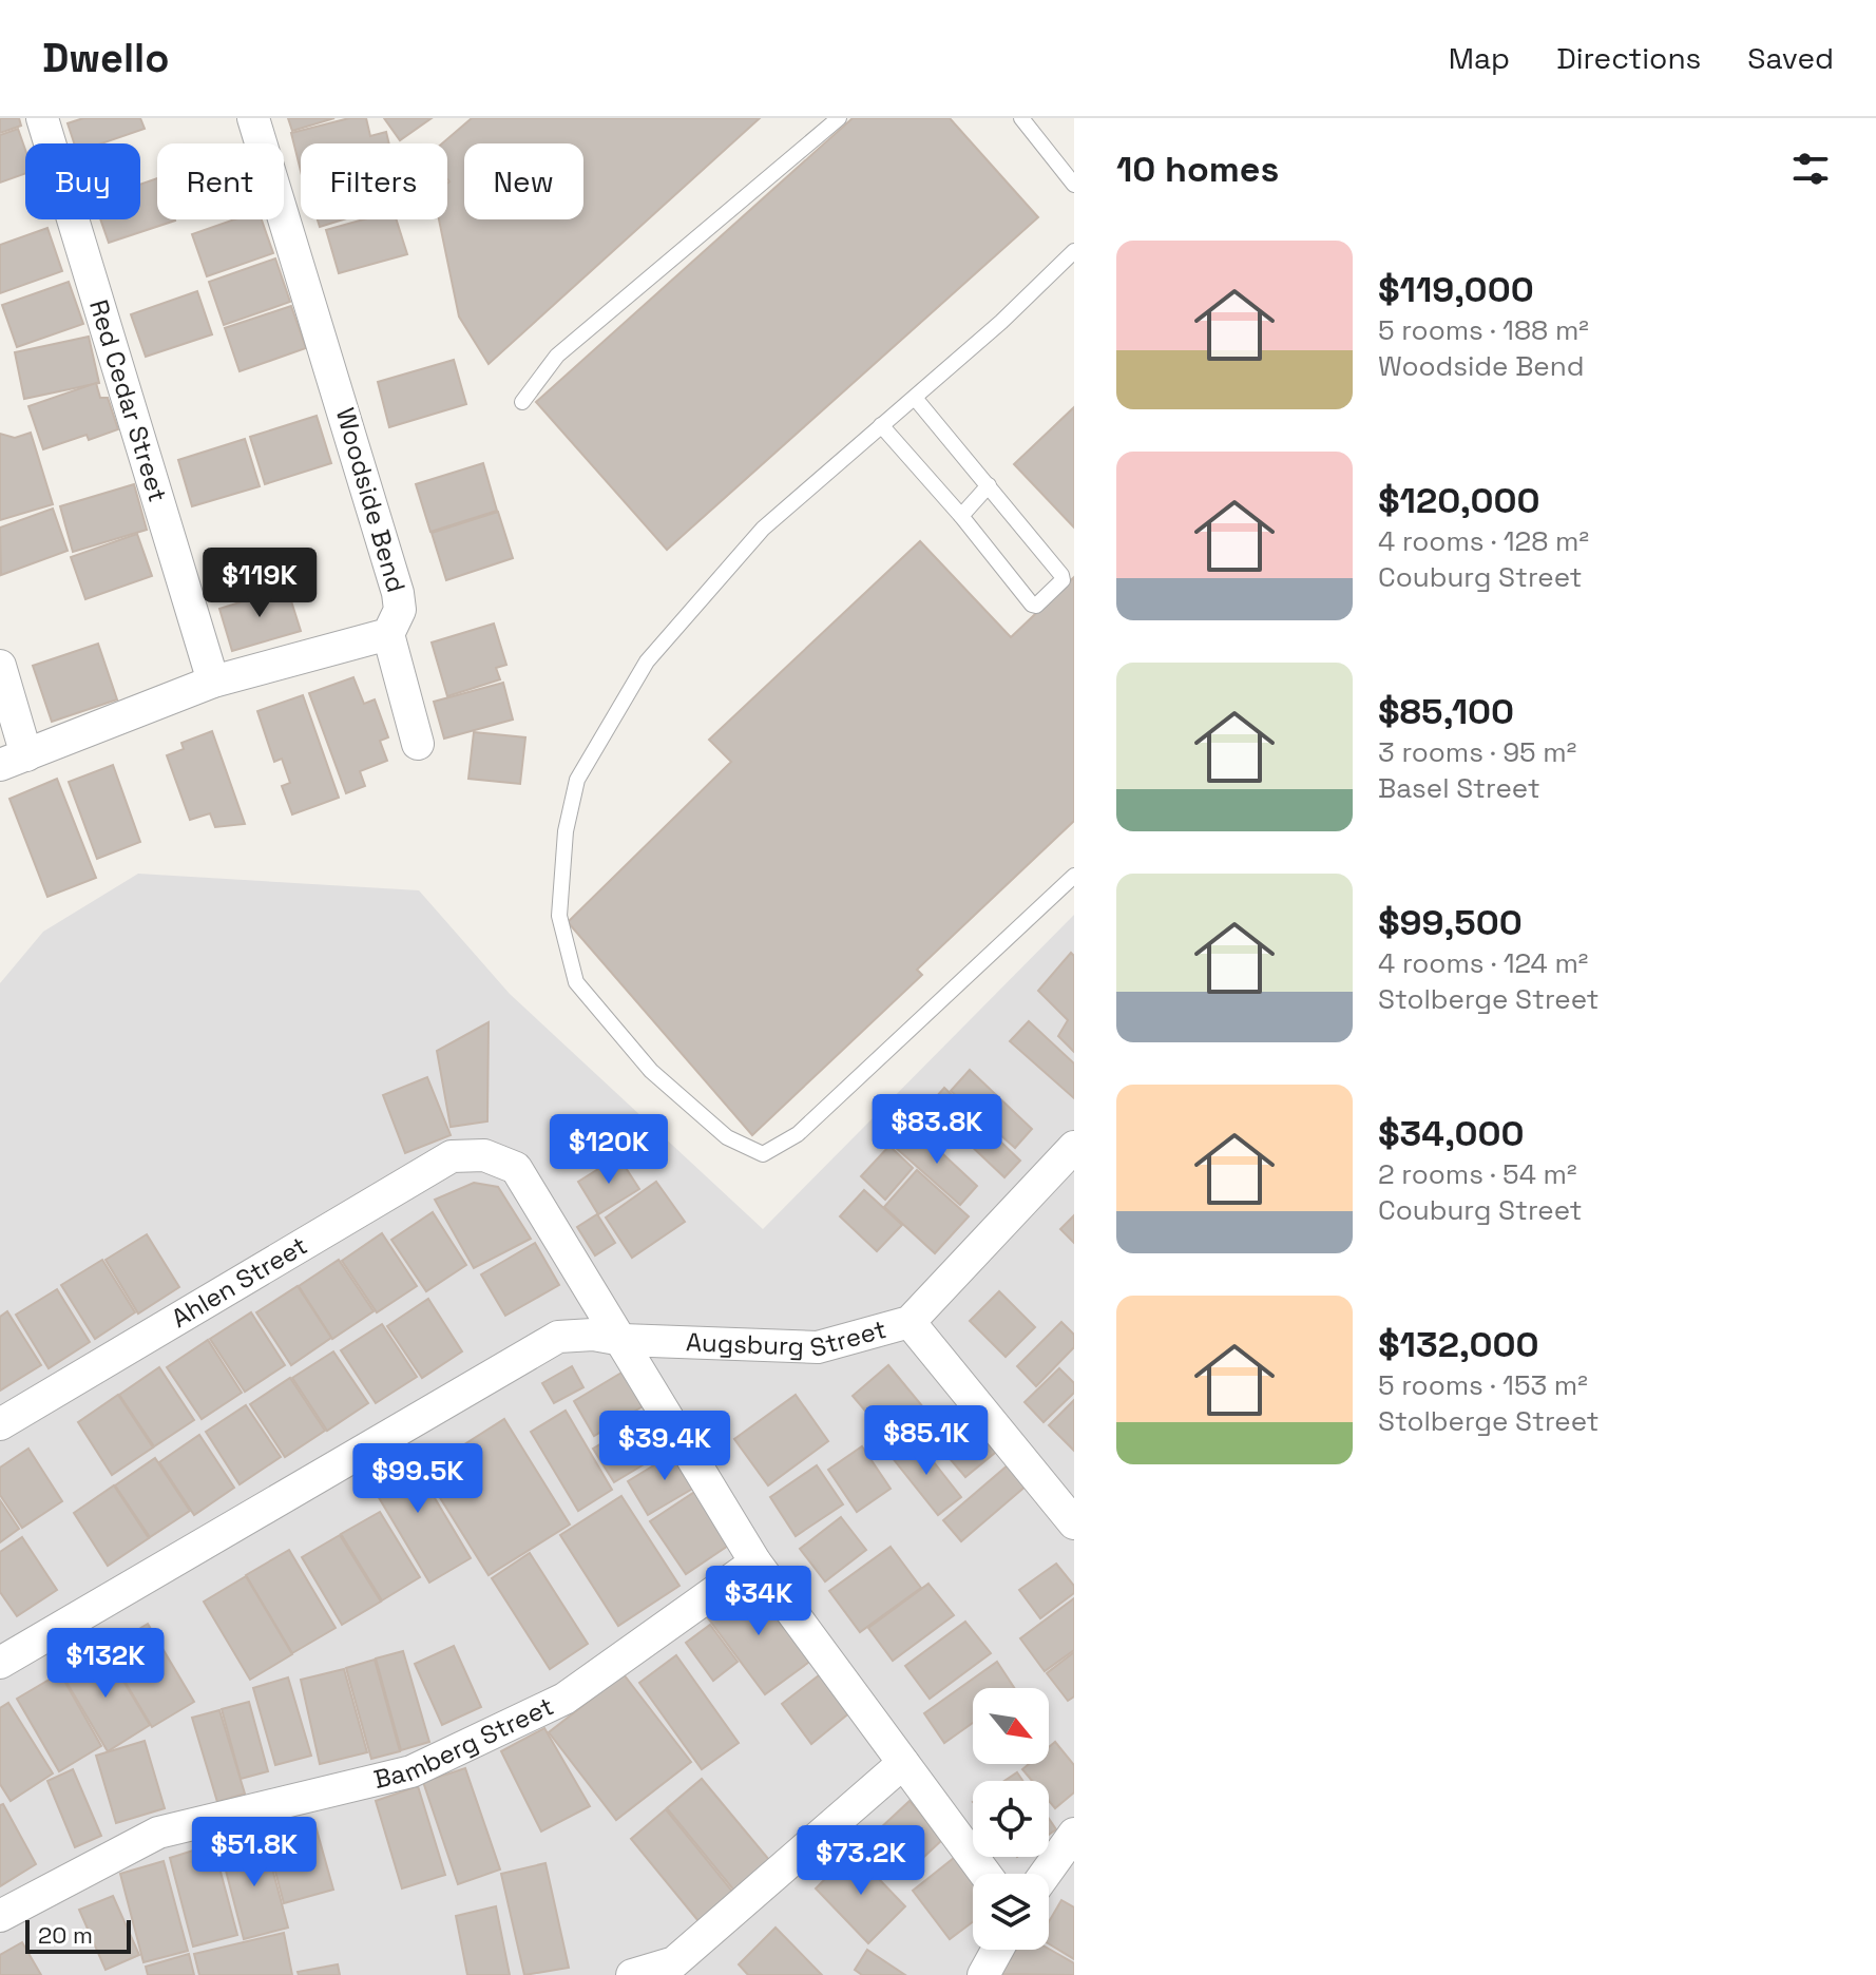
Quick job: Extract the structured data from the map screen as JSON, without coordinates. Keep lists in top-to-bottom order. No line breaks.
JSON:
{"streets":{"street":["Red Cedar Street","Woodside Bend","Ahlen Street","Augsburg Street","Bamberg Street"]},"crossings":[["Ahlen Street","Augsburg Street"]],"scale_bar":"20 m","north":"bottom right","page":{"header":"Dwello","nav":["Map","Directions","Saved"],"heading":"10 homes","chip":["Buy","Rent","Filters","New"],"list":[{"name":"$119,000","note":"5 rooms · 188 m² · Woodside Bend"},{"name":"$120,000","note":"4 rooms · 128 m² · Couburg Street"},{"name":"$85,100","note":"3 rooms · 95 m² · Basel Street"},{"name":"$99,500","note":"4 rooms · 124 m² · Stolberge Street"},{"name":"$34,000","note":"2 rooms · 54 m² · Couburg Street"},{"name":"$132,000","note":"5 rooms · 153 m² · Stolberge Street"}],"price":["$119K","$83.8K","$120K","$85.1K","$39.4K","$99.5K","$34K","$132K","$51.8K","$73.2K"],"scale":"20 m"}}
